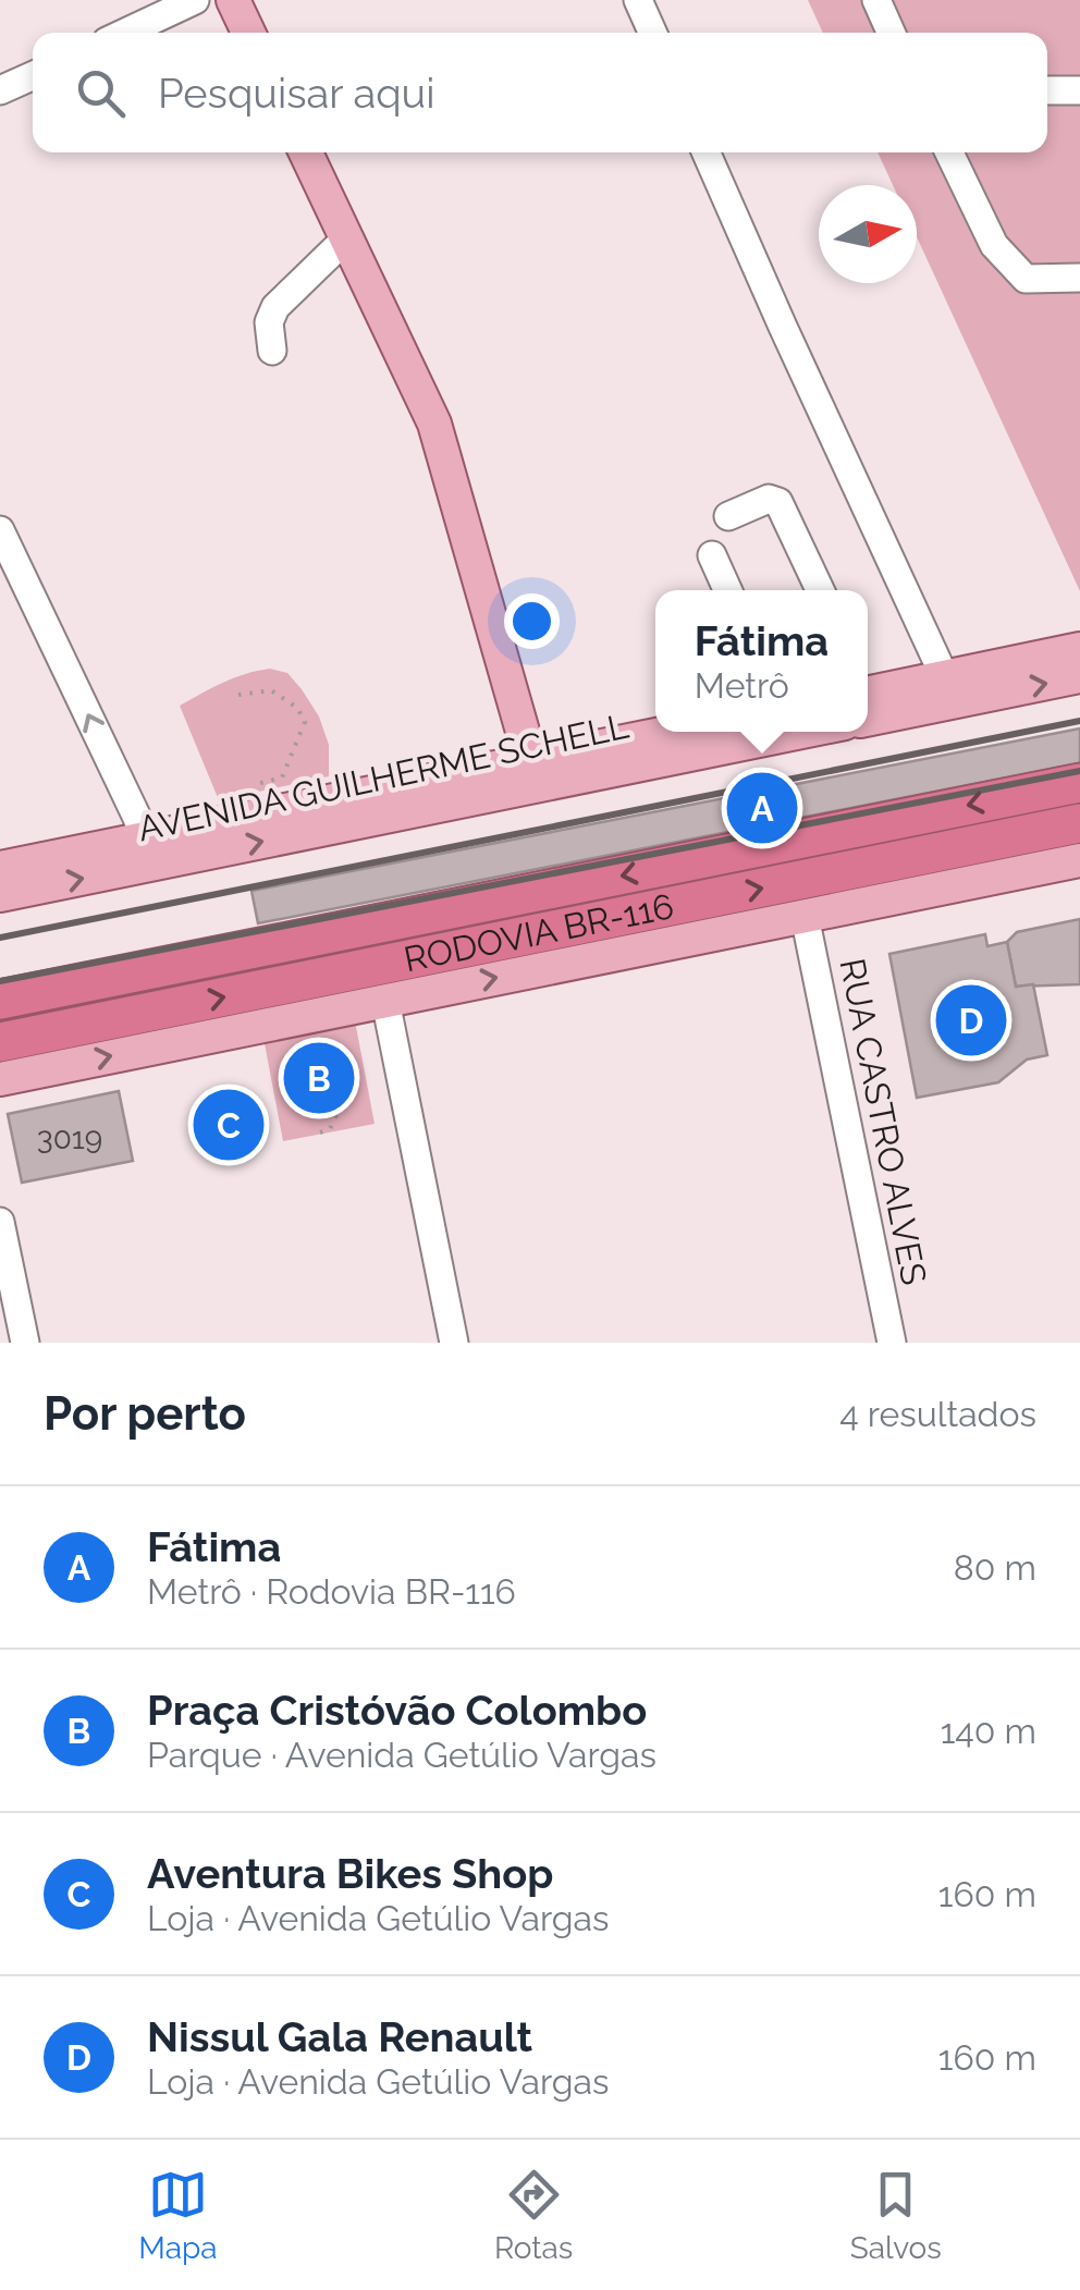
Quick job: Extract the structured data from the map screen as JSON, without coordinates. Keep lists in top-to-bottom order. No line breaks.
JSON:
{"streets":{"highway":["RODOVIA BR-116"],"main road":["AVENIDA GUILHERME SCHELL"],"street":["RUA CASTRO ALVES"]},"house_numbers":["3019"],"north":"right","page":{"search":"Pesquisar aqui","popup":["Fátima","Metrô"],"pins":["A","D","B","C"],"heading":["Por perto","4 resultados"],"list":[{"mark":"A","name":"Fátima","note":"Metrô · Rodovia BR-116","value":"80 m"},{"mark":"B","name":"Praça Cristóvão Colombo","note":"Parque · Avenida Getúlio Vargas","value":"140 m"},{"mark":"C","name":"Aventura Bikes Shop","note":"Loja · Avenida Getúlio Vargas","value":"160 m"},{"mark":"D","name":"Nissul Gala Renault","note":"Loja · Avenida Getúlio Vargas","value":"160 m"}],"nav":["Mapa","Rotas","Salvos"]}}
